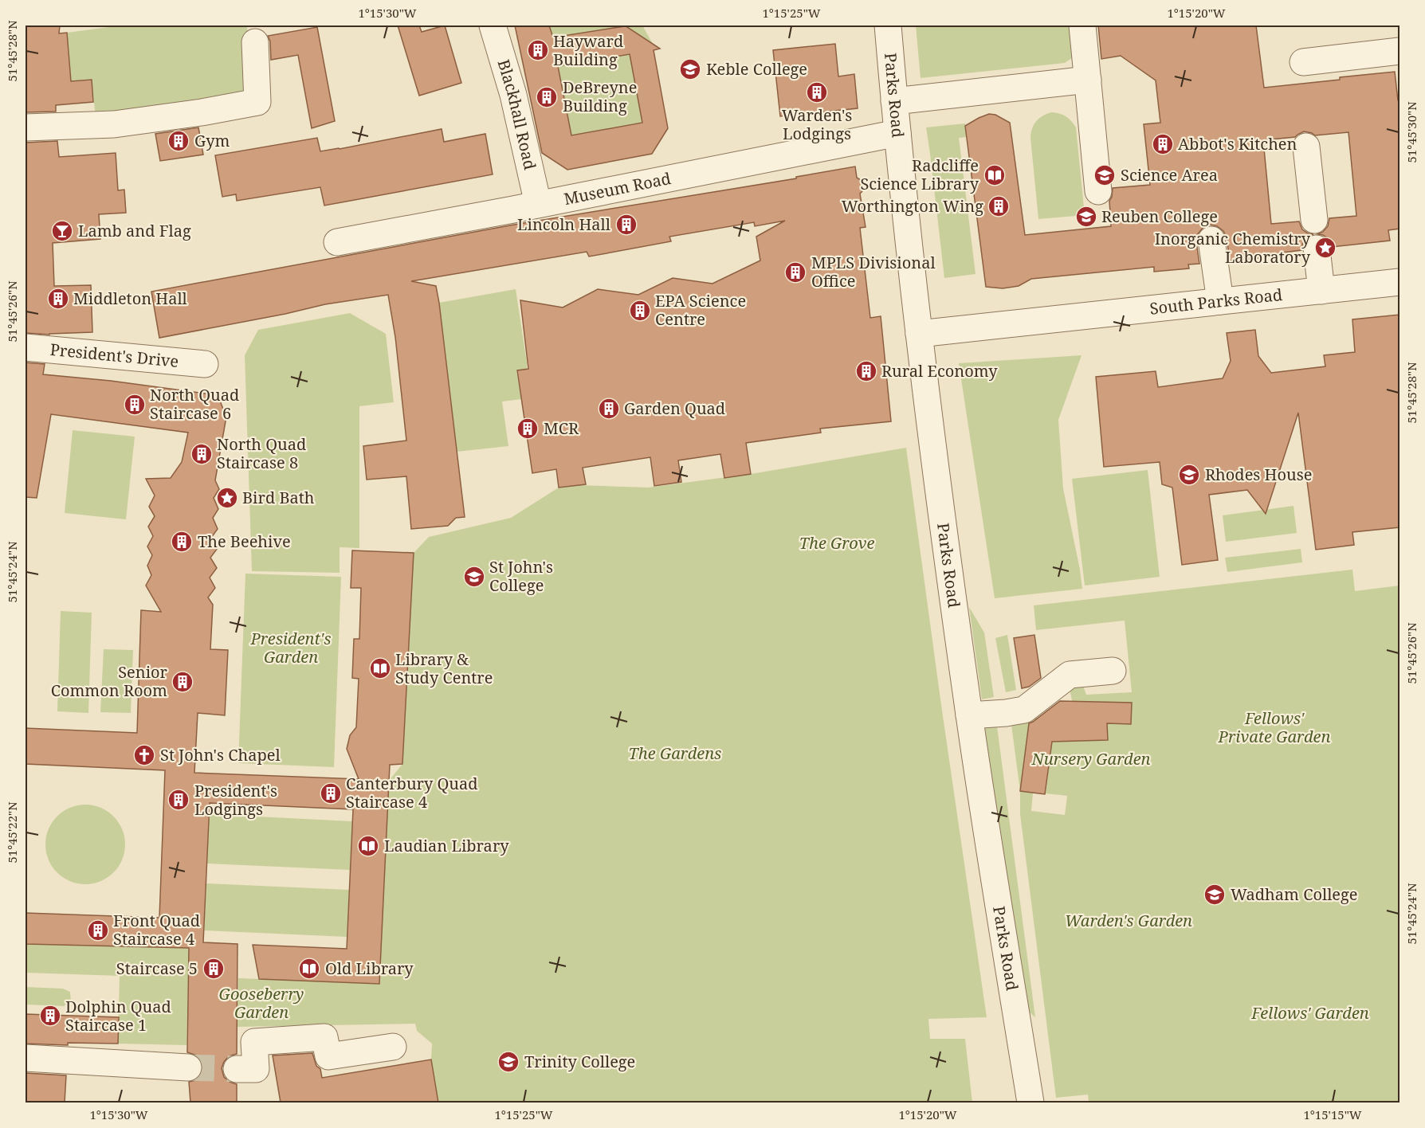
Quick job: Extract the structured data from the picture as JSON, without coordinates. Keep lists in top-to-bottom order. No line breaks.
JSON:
{"streets":{"street":["Parks Road","Blackhall Road","Museum Road","South Parks Road","President's Drive"]},"crossings":[["Parks Road","Museum Road"],["Parks Road","South Parks Road"],["Blackhall Road","Museum Road"]],"parks":["The Grove","President's Garden","Fellows' Private Garden","The Gardens","Nursery Garden","Warden's Garden","Gooseberry Garden","Fellows' Garden"],"places":{"building":["Hayward Building","Warden's Lodgings","DeBreyne Building","Gym","Abbot's Kitchen","Worthington Wing","Lincoln Hall","MPLS Divisional Office","Middleton Hall","EPA Science Centre","Rural Economy","North Quad Staircase 6","Garden Quad","MCR","North Quad Staircase 8","The Beehive","Senior Common Room","Canterbury Quad Staircase 4","President's Lodgings","Front Quad Staircase 4","Staircase 5","Dolphin Quad Staircase 1"],"school or university":["Keble College","Science Area","Reuben College","Rhodes House","St John's College","Wadham College","Trinity College"],"library":["Radcliffe Science Library","Library & Study Centre","Laudian Library","Old Library"],"bar":["Lamb and Flag"],"place":["Inorganic Chemistry Laboratory","Bird Bath"],"church":["St John's Chapel"]},"coordinates":["1°15'30\"W","1°15'25\"W","1°15'20\"W","51°45'28\"N","51°45'30\"N","51°45'26\"N","51°45'24\"N","51°45'22\"N","1°15'15\"W"]}
